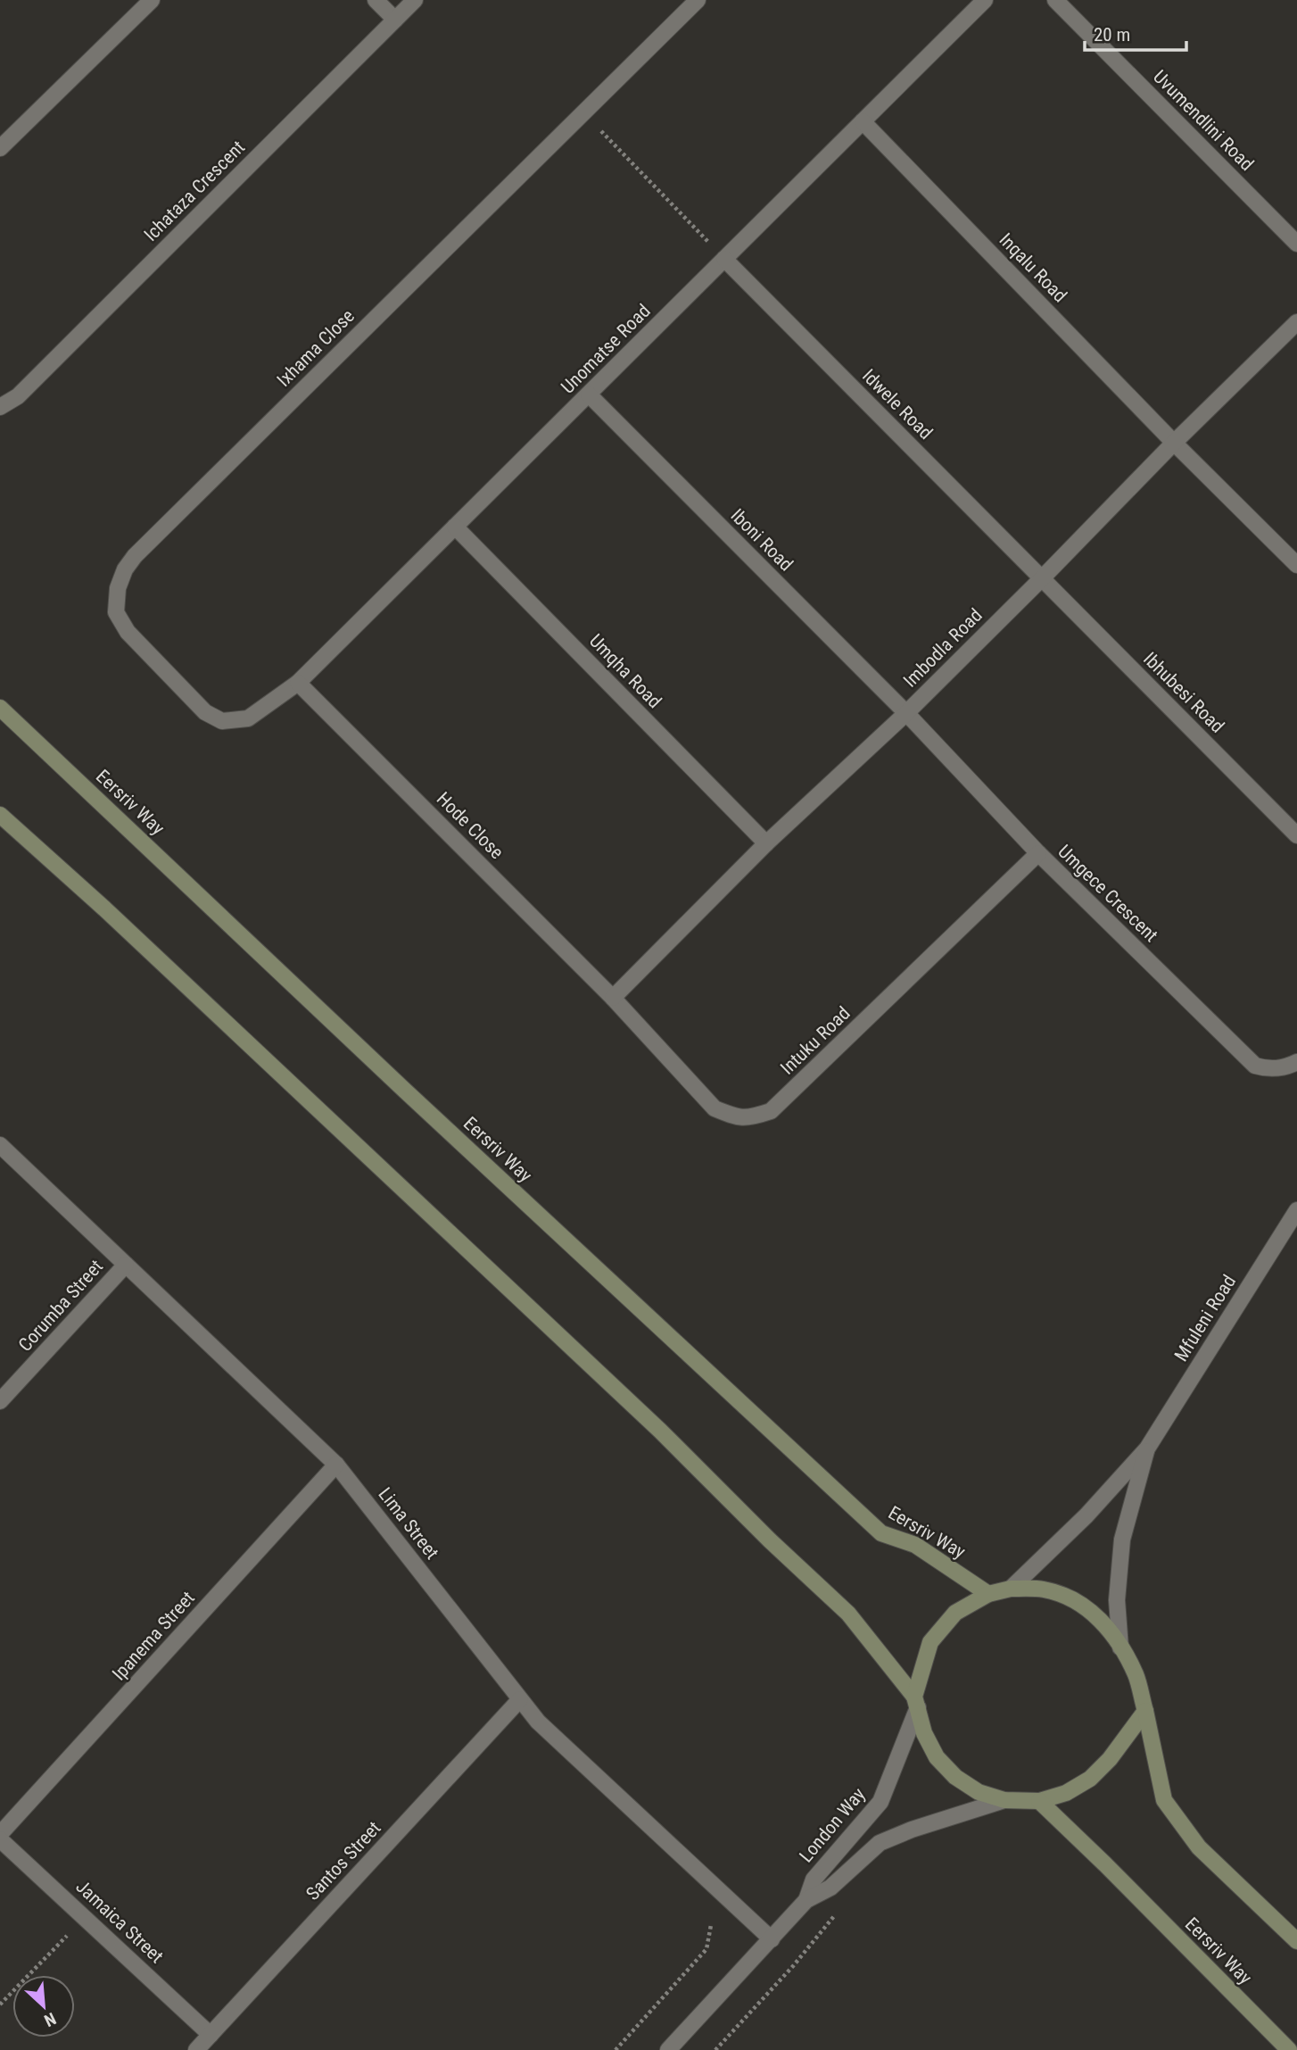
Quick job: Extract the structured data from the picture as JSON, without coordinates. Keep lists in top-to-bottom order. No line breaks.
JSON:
{"streets":{"main road":["Eersriv Way"],"street":["Uvumendlini Road","Ichataza Crescent","Inqalu Road","Ixhama Close","Unomatse Road","Idwele Road","Iboni Road","Imbodla Road","Umqha Road","Ibhubesi Road","Hode Close","Umgece Crescent","Intuku Road","Corumba Street","Mfuleni Road","Lima Street","Ipanema Street","London Way","Santos Street","Jamaica Street"]},"crossings":[["Inqalu Road","Unomatse Road"],["Inqalu Road","Imbodla Road"],["Ixhama Close","Unomatse Road"],["Unomatse Road","Idwele Road"],["Unomatse Road","Iboni Road"],["Unomatse Road","Umqha Road"],["Unomatse Road","Hode Close"],["Idwele Road","Imbodla Road"],["Idwele Road","Ibhubesi Road"],["Iboni Road","Imbodla Road"],["Iboni Road","Umgece Crescent"],["Imbodla Road","Umqha Road"],["Imbodla Road","Ibhubesi Road"],["Imbodla Road","Hode Close"],["Imbodla Road","Umgece Crescent"],["Imbodla Road","Intuku Road"],["Eersriv Way","Mfuleni Road"],["Eersriv Way","London Way"],["Hode Close","Intuku Road"],["Umgece Crescent","Intuku Road"],["Corumba Street","Lima Street"],["Mfuleni Road","London Way"],["Lima Street","Ipanema Street"],["Lima Street","London Way"],["Lima Street","Santos Street"],["Santos Street","Jamaica Street"]],"scale_bar":"20 m","north":"bottom right"}
